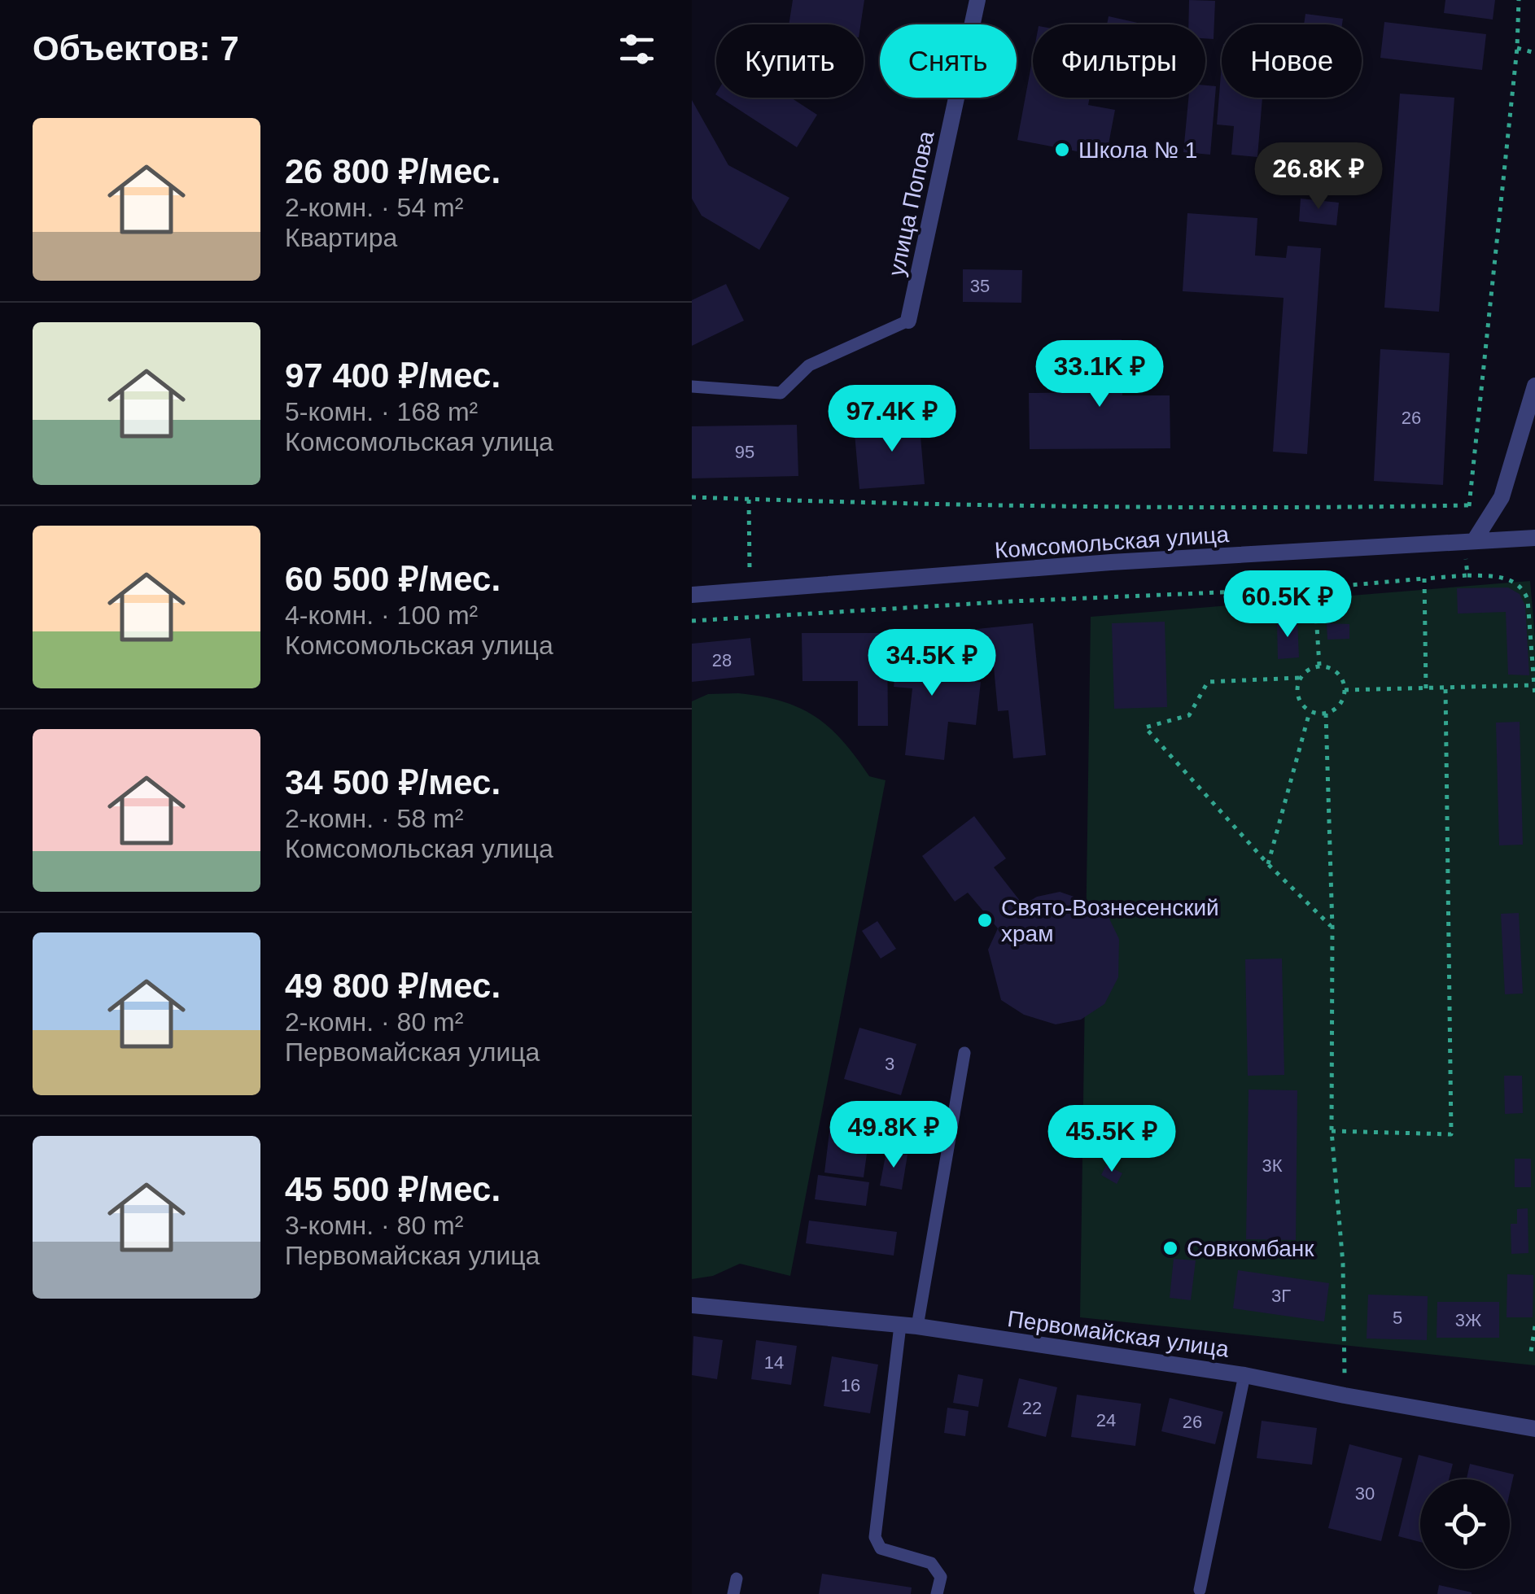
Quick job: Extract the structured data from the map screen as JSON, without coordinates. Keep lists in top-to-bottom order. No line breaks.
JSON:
{"streets":{"street":["улица Попова","Комсомольская улица","Первомайская улица"]},"places":["Школа № 1","Свято-Вознесенский храм","Совкомбанк"],"house_numbers":["35","26","95","28","3","3К","3Г","5","3Ж","14","16","22","24","26","30"],"page":{"heading":"Объектов: 7","chip":["Купить","Снять","Фильтры","Новое"],"list":[{"name":"26 800 ₽/мес.","note":"2-комн. · 54 m² · Квартира"},{"name":"97 400 ₽/мес.","note":"5-комн. · 168 m² · Комсомольская улица"},{"name":"60 500 ₽/мес.","note":"4-комн. · 100 m² · Комсомольская улица"},{"name":"34 500 ₽/мес.","note":"2-комн. · 58 m² · Комсомольская улица"},{"name":"49 800 ₽/мес.","note":"2-комн. · 80 m² · Первомайская улица"},{"name":"45 500 ₽/мес.","note":"3-комн. · 80 m² · Первомайская улица"}],"price":["26.8K ₽","33.1K ₽","97.4K ₽","60.5K ₽","34.5K ₽","49.8K ₽","45.5K ₽"]}}
